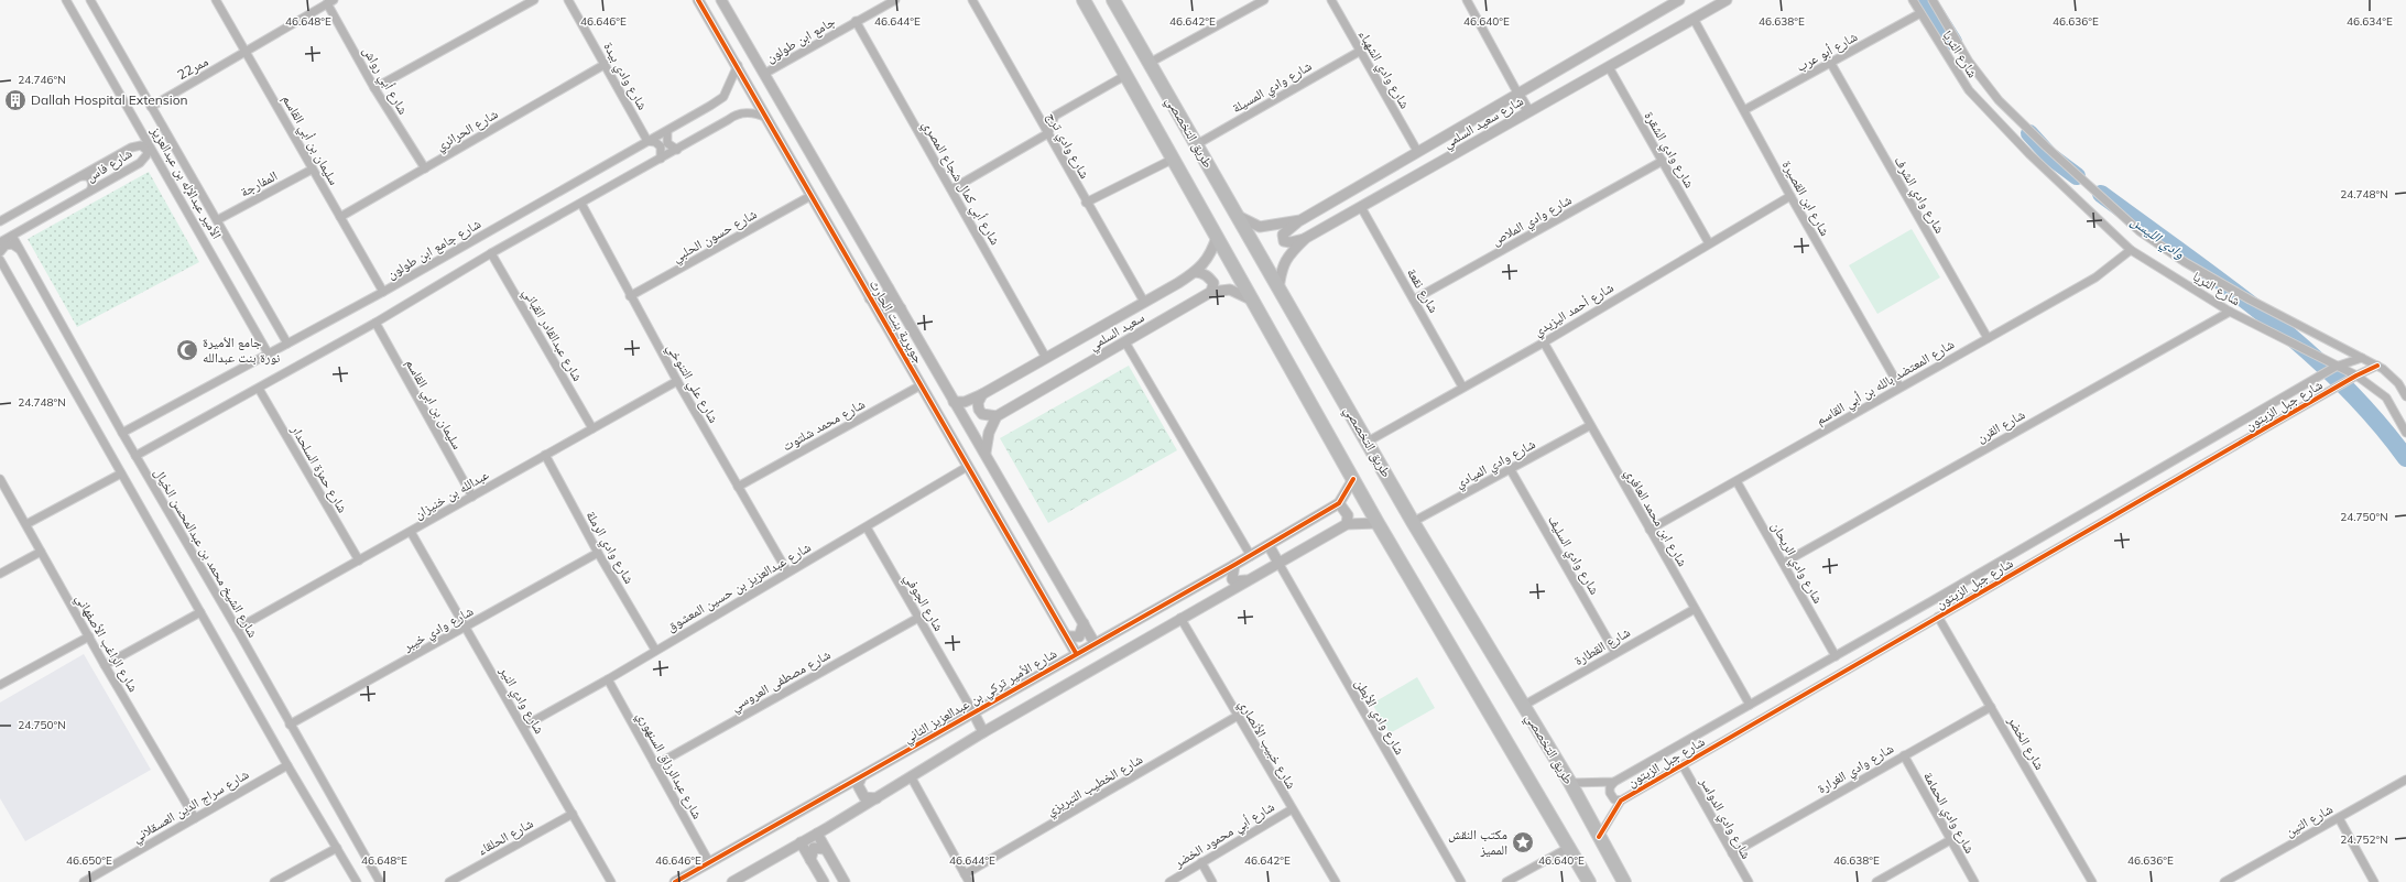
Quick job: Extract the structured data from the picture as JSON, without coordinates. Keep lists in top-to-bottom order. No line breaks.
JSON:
{"streets":{"main road":["طريق التخصصي"],"street":["جامع ابن طولون","شارع أبو عرب","شارع الثريا","ممر22","شارع وادي الشهباء","شارع وادي بيدة","شارع أبي رواش","شارع وادي المسيلة","شارع سعيد السلمي","شارع الحرائري","سليمان بن أبي القاسم","شارع وادي ترج","شارع وادي الشقرة","شارع فاس","الأمير عبدالإله بن عبدالعزيز","شارع أبي كمال شجاع المصري","المفارجة","شارع وادي الشرف","شارع ابن القصيرة","شارع وادي الملاص","شارع حسون الحلبي","شارع جامع ابن طولون","شارع نقعة","شارع أحمد اليزيدي","جويرية بنت الحارث","سعيد السلمي","شارع عبدالقادر القباني","شارع المعتضد بالله بن أبي القاسم","شارع علي التنوخي","سليمان بن ابي القاسم","شارع جبل الزيتون","شارع محمد شلتوت","شارع القرن","شارع وادي الميادي","شارع حمزة السلحدار","عبدالله بن خنيزان","شارع ابن محمد العافري","شارع وادي الرملة","شارع الشيخ محمد بن عبدالمحسن الخيال","شارع وادي السليف","شارع وادي الريحان","شارع عبدالعزيز بن حسين المعشوق","شارع الجوفي","شارع وادي خيبر","شارع الراغب الأصفهاني","شارع القطارة","شارع مصطفى العروسي","شارع الأمير تركي بن عبدالعزيز الثاني","شارع وادي النير","شارع وادي الأبطن","شارع الخضر","شارع خبيب الأنصاري","شارع عبدالرزاق السنهوري","شارع وادي الغرارة","شارع الخطيب التبريزي","شارع سراج الدين العسقلاني","شارع وادي الحمامة","شارع وادي الدواسر","شارع التين","شارع أبي محمود الخضر","شارع الحلقاء"]},"crossings":[["جامع ابن طولون","شارع أبي كمال شجاع المصري"],["جامع ابن طولون","جويرية بنت الحارث"],["شارع أبو عرب","شارع الثريا"],["شارع أبو عرب","شارع وادي الشرف"],["شارع أبو عرب","شارع ابن القصيرة"],["شارع الثريا","شارع المعتضد بالله بن أبي القاسم"],["شارع الثريا","شارع جبل الزيتون"],["شارع الثريا","شارع القرن"],["ممر22","شارع أبي رواش"],["ممر22","سليمان بن أبي القاسم"],["ممر22","الأمير عبدالإله بن عبدالعزيز"],["شارع وادي الشهباء","شارع وادي المسيلة"],["شارع وادي الشهباء","شارع سعيد السلمي"],["شارع وادي بيدة","شارع الحرائري"],["شارع وادي بيدة","شارع جامع ابن طولون"],["شارع أبي رواش","شارع الحرائري"],["شارع وادي المسيلة","طريق التخصصي"],["شارع سعيد السلمي","طريق التخصصي"],["شارع سعيد السلمي","شارع وادي الشقرة"],["شارع سعيد السلمي","شارع ابن القصيرة"],["شارع سعيد السلمي","شارع نقعة"],["شارع الحرائري","سليمان بن أبي القاسم"],["طريق التخصصي","شارع أحمد اليزيدي"],["طريق التخصصي","سعيد السلمي"],["طريق التخصصي","شارع جبل الزيتون"],["طريق التخصصي","شارع وادي الميادي"],["طريق التخصصي","شارع القطارة"],["طريق التخصصي","شارع الأمير تركي بن عبدالعزيز الثاني"],["سليمان بن أبي القاسم","المفارجة"],["سليمان بن أبي القاسم","شارع جامع ابن طولون"],["شارع وادي ترج","سعيد السلمي"],["شارع وادي الشقرة","شارع وادي الملاص"],["شارع وادي الشقرة","شارع أحمد اليزيدي"],["شارع فاس","شارع الشيخ محمد بن عبدالمحسن الخيال"],["الأمير عبدالإله بن عبدالعزيز","المفارجة"],["الأمير عبدالإله بن عبدالعزيز","شارع جامع ابن طولون"],["شارع أبي كمال شجاع المصري","سعيد السلمي"],["شارع وادي الشرف","شارع المعتضد بالله بن أبي القاسم"],["شارع ابن القصيرة","شارع أحمد اليزيدي"],["شارع ابن القصيرة","شارع المعتضد بالله بن أبي القاسم"],["شارع وادي الملاص","شارع نقعة"],["شارع حسون الحلبي","جويرية بنت الحارث"],["شارع حسون الحلبي","شارع علي التنوخي"],["شارع جامع ابن طولون","جويرية بنت الحارث"],["شارع جامع ابن طولون","شارع الشيخ محمد بن عبدالمحسن الخيال"],["شارع نقعة","شارع أحمد اليزيدي"],["شارع أحمد اليزيدي","شارع ابن محمد العافري"],["جويرية بنت الحارث","سعيد السلمي"],["جويرية بنت الحارث","شارع محمد شلتوت"],["جويرية بنت الحارث","شارع عبدالعزيز بن حسين المعشوق"],["جويرية بنت الحارث","شارع الأمير تركي بن عبدالعزيز الثاني"],["شارع عبدالقادر القباني","عبدالله بن خنيزان"],["شارع المعتضد بالله بن أبي القاسم","شارع ابن محمد العافري"],["شارع المعتضد بالله بن أبي القاسم","شارع وادي الريحان"],["شارع علي التنوخي","شارع محمد شلتوت"],["شارع علي التنوخي","عبدالله بن خنيزان"],["شارع علي التنوخي","شارع عبدالعزيز بن حسين المعشوق"],["سليمان بن ابي القاسم","عبدالله بن خنيزان"],["شارع جبل الزيتون","شارع ابن محمد العافري"],["شارع جبل الزيتون","شارع وادي الريحان"],["شارع جبل الزيتون","شارع الخضر"],["شارع جبل الزيتون","شارع وادي الدواسر"],["شارع القرن","شارع وادي الريحان"],["شارع وادي الميادي","شارع ابن محمد العافري"],["شارع وادي الميادي","شارع وادي السليف"],["شارع حمزة السلحدار","عبدالله بن خنيزان"],["عبدالله بن خنيزان","شارع وادي الرملة"],["عبدالله بن خنيزان","شارع الشيخ محمد بن عبدالمحسن الخيال"],["عبدالله بن خنيزان","شارع وادي النير"],["شارع ابن محمد العافري","شارع القطارة"],["شارع وادي الرملة","شارع عبدالعزيز بن حسين المعشوق"],["شارع وادي الرملة","شارع وادي خيبر"],["شارع الشيخ محمد بن عبدالمحسن الخيال","شارع وادي خيبر"],["شارع وادي السليف","شارع القطارة"],["شارع عبدالعزيز بن حسين المعشوق","شارع الجوفي"],["شارع عبدالعزيز بن حسين المعشوق","شارع وادي النير"],["شارع عبدالعزيز بن حسين المعشوق","شارع عبدالرزاق السنهوري"],["شارع الجوفي","شارع مصطفى العروسي"],["شارع الجوفي","شارع الأمير تركي بن عبدالعزيز الثاني"],["شارع وادي خيبر","شارع وادي النير"],["شارع الراغب الأصفهاني","شارع سراج الدين العسقلاني"],["شارع مصطفى العروسي","شارع عبدالرزاق السنهوري"],["شارع الأمير تركي بن عبدالعزيز الثاني","شارع عبدالرزاق السنهوري"],["شارع وادي النير","شارع الحلقاء"],["شارع الخضر","شارع وادي الغرارة"],["شارع خبيب الأنصاري","شارع الخطيب التبريزي"],["شارع خبيب الأنصاري","شارع أبي محمود الخضر"],["شارع وادي الغرارة","شارع وادي الحمامة"],["شارع وادي الغرارة","شارع وادي الدواسر"]],"water":["وادي الليسن"],"places":{"building":["Dallah Hospital Extension"],"mosque":["جامع الأميرة نورة بنت عبدالله"],"place":["مكتب النقش المميز"]},"coordinates":["46.648°E","46.646°E","46.644°E","46.642°E","46.640°E","46.638°E","46.636°E","46.634°E","24.746°N","24.748°N","24.750°N","24.752°N","46.650°E"]}
